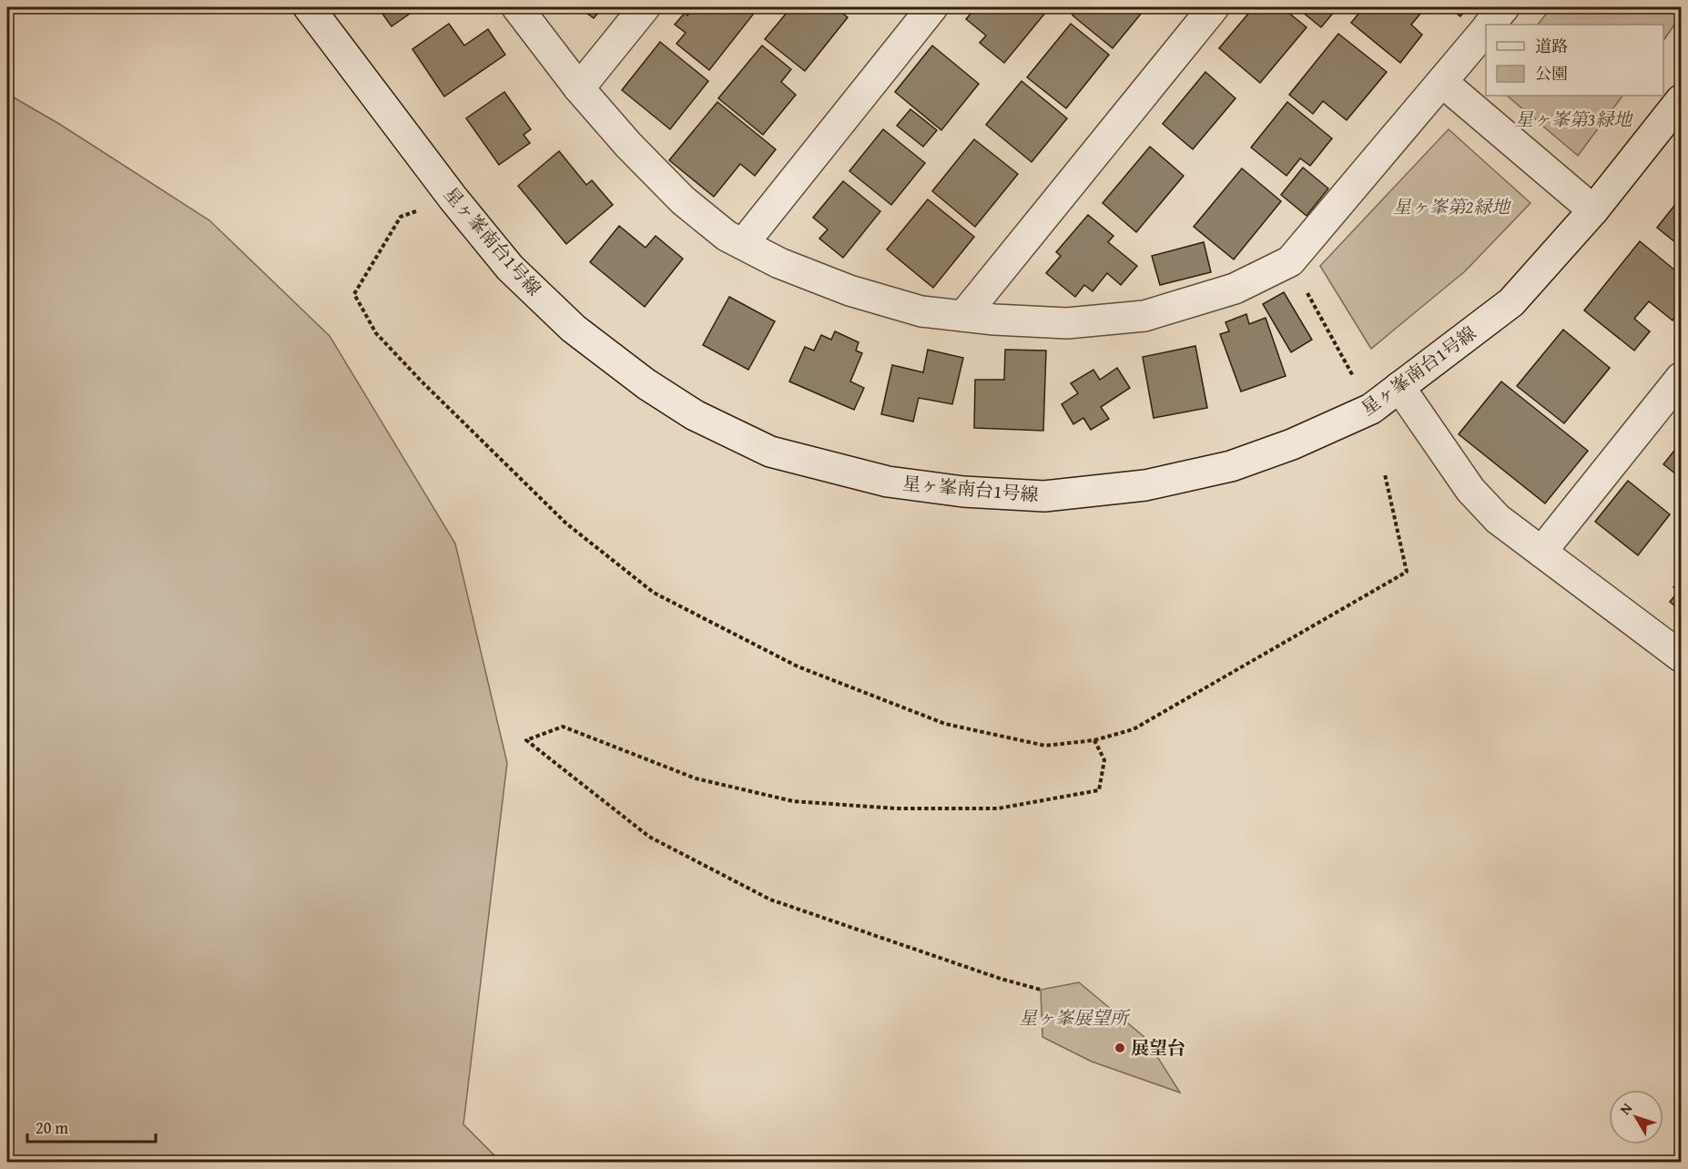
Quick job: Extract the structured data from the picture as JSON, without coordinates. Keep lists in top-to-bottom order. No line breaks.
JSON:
{"streets":{"street":["星ヶ峯南台1号線"]},"parks":["星ヶ峯第3緑地","星ヶ峯第2緑地","星ヶ峯展望所"],"places":["展望台"],"legend":["道路","公園"],"scale_bar":"20 m","north":"top left"}
